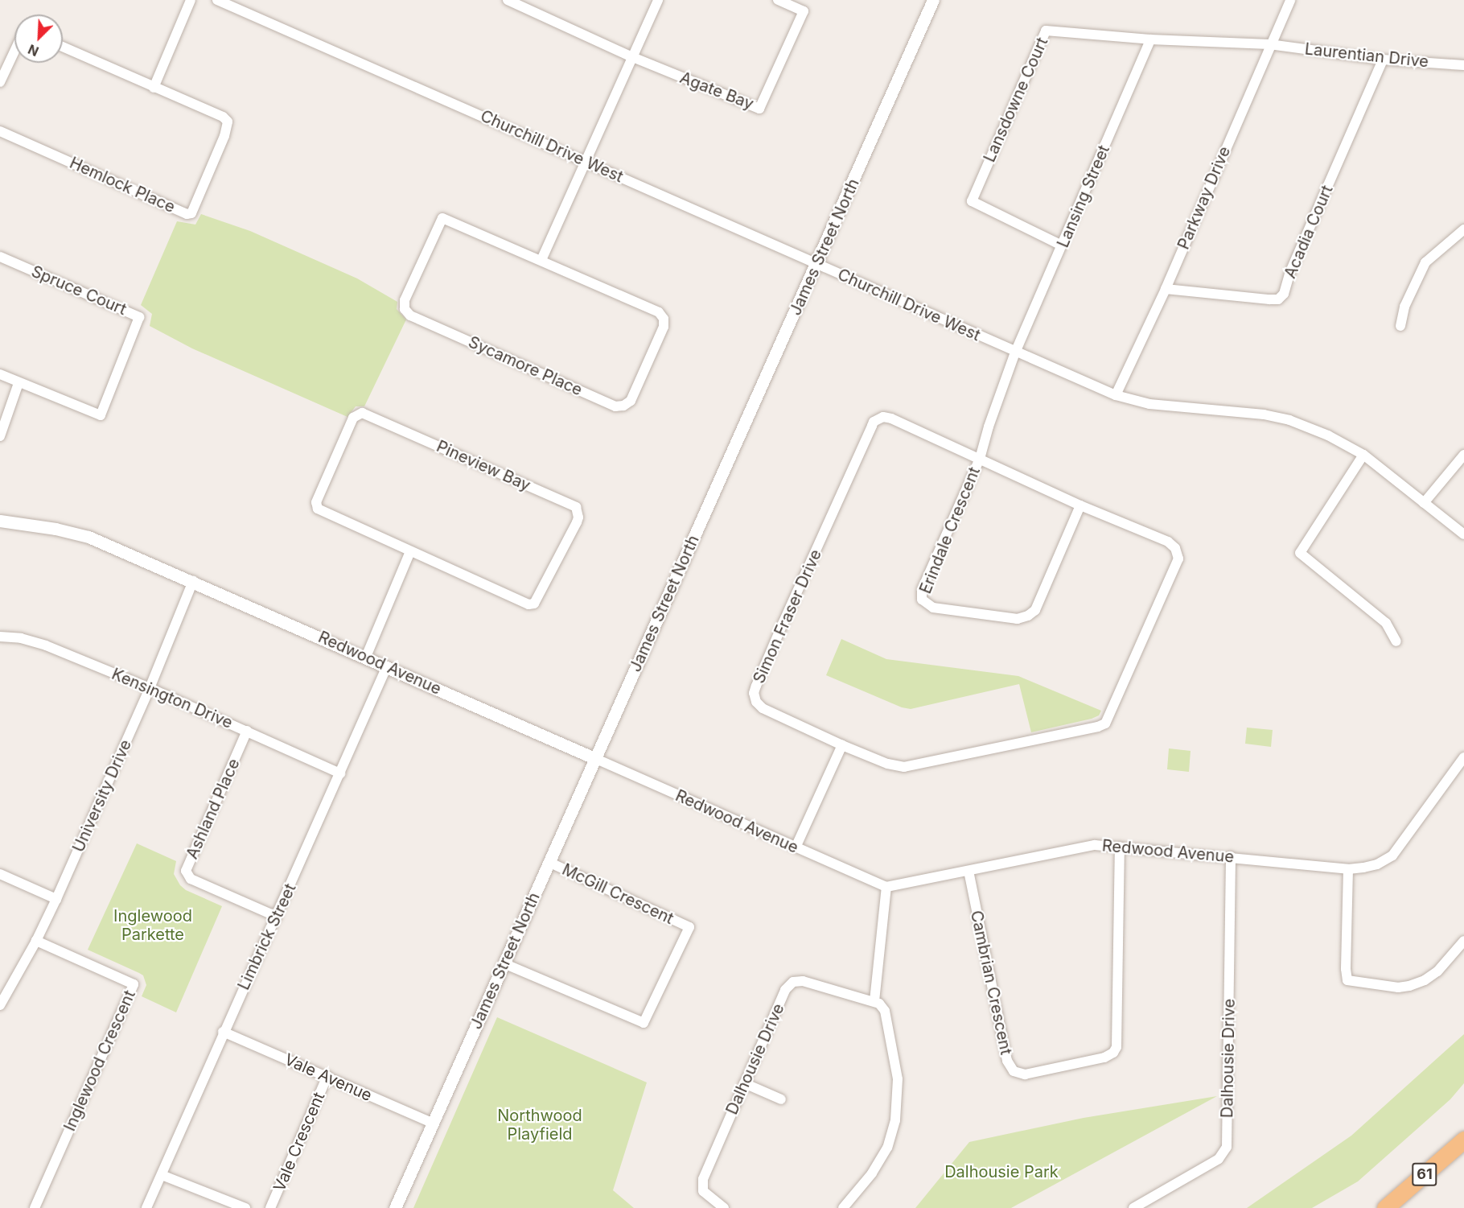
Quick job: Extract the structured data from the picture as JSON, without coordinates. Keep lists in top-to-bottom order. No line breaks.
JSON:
{"streets":{"highway":["61"],"street":["Laurentian Drive","Agate Bay","Lansdowne Court","Churchill Drive West","Hemlock Place","Lansing Street","Parkway Drive","Acadia Court","James Street North","Spruce Court","Sycamore Place","Pineview Bay","Erindale Crescent","Simon Fraser Drive","Redwood Avenue","Kensington Drive","University Drive","Ashland Place","McGill Crescent","Limbrick Street","Cambrian Crescent","Dalhousie Drive","Inglewood Crescent","Vale Avenue","Vale Crescent"]},"crossings":[["Laurentian Drive","Lansdowne Court"],["Laurentian Drive","Parkway Drive"],["Laurentian Drive","Acadia Court"],["Lansdowne Court","Lansing Street"],["Lansdowne Court","Parkway Drive"],["Churchill Drive West","Lansing Street"],["Churchill Drive West","Parkway Drive"],["Churchill Drive West","James Street North"],["Lansing Street","Erindale Crescent"],["Lansing Street","Simon Fraser Drive"],["Parkway Drive","Acadia Court"],["James Street North","Redwood Avenue"],["James Street North","McGill Crescent"],["James Street North","Vale Avenue"],["Erindale Crescent","Simon Fraser Drive"],["Redwood Avenue","University Drive"],["Redwood Avenue","Limbrick Street"],["Redwood Avenue","Cambrian Crescent"],["Redwood Avenue","Dalhousie Drive"],["Kensington Drive","University Drive"],["Kensington Drive","Ashland Place"],["Kensington Drive","Limbrick Street"],["University Drive","Inglewood Crescent"],["Ashland Place","Limbrick Street"],["Limbrick Street","Vale Avenue"],["Vale Avenue","Vale Crescent"]],"parks":["Inglewood Parkette","Northwood Playfield","Dalhousie Park"],"north":"bottom left"}
